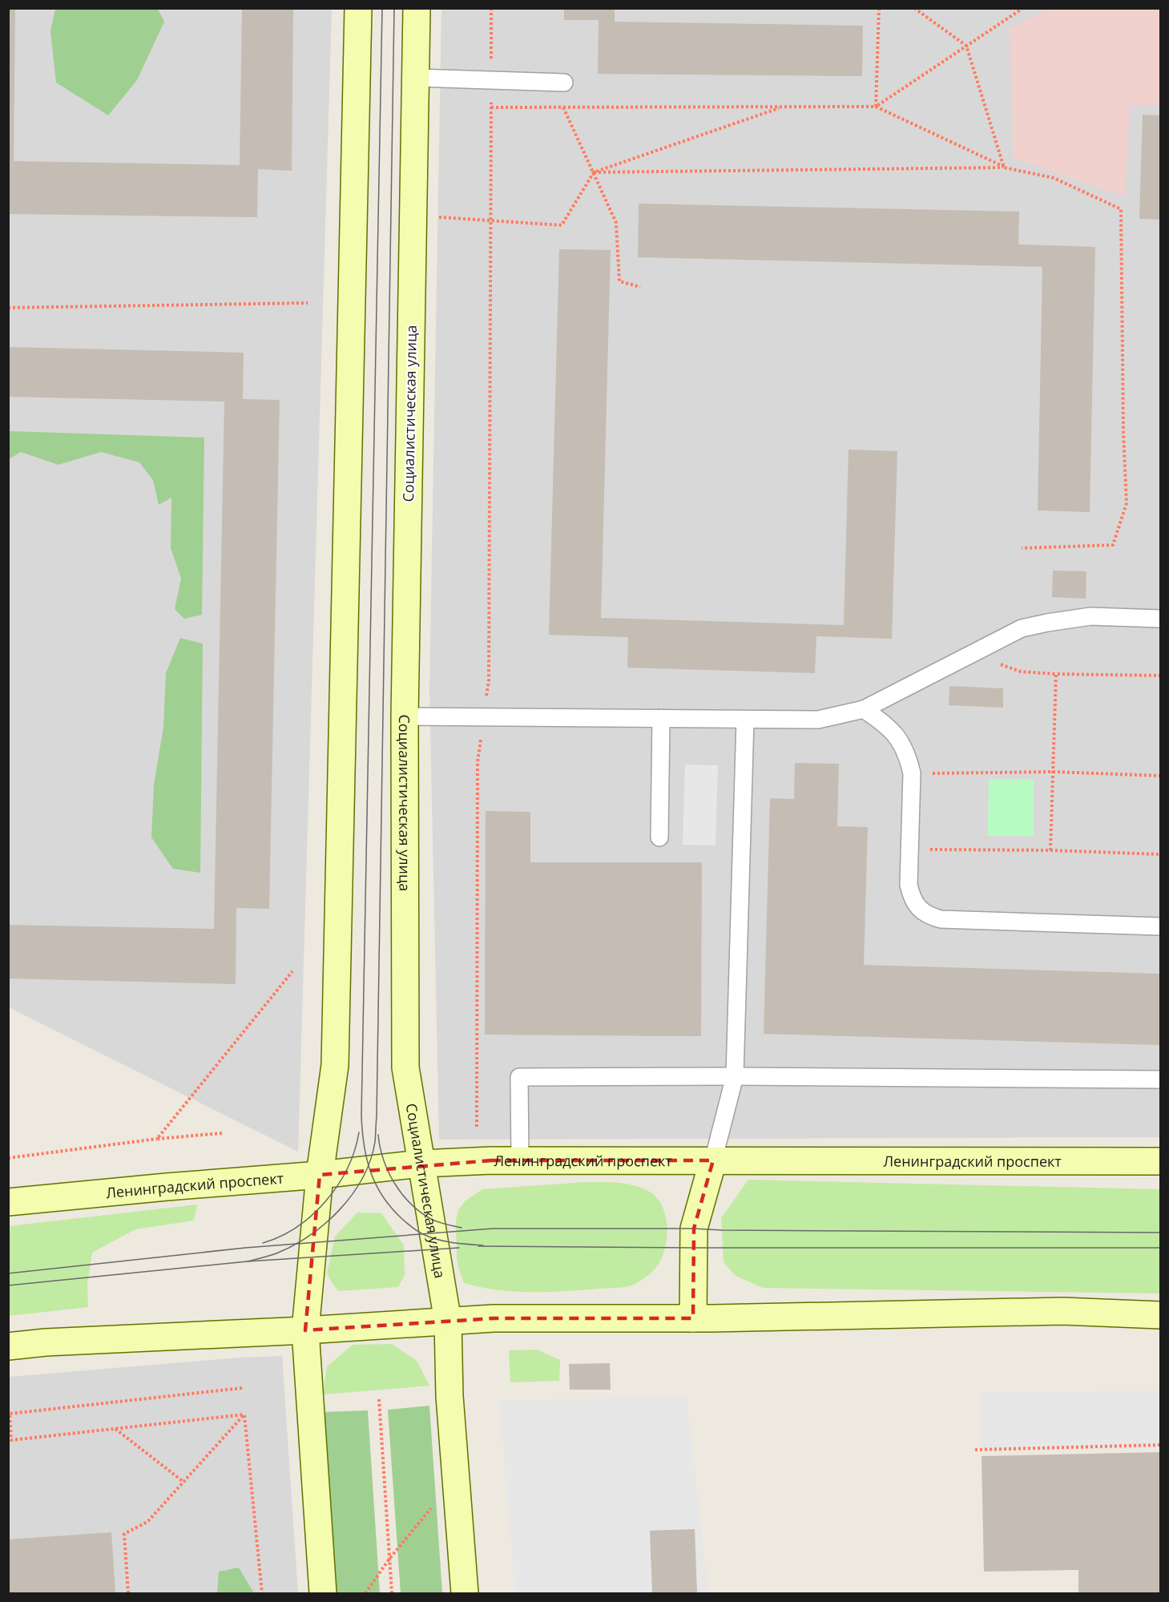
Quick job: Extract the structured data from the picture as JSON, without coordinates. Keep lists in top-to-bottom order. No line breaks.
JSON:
{"streets":{"street":["Социалистическая улица","Ленинградский проспект"]},"crossings":[["Социалистическая улица","Ленинградский проспект"]]}
